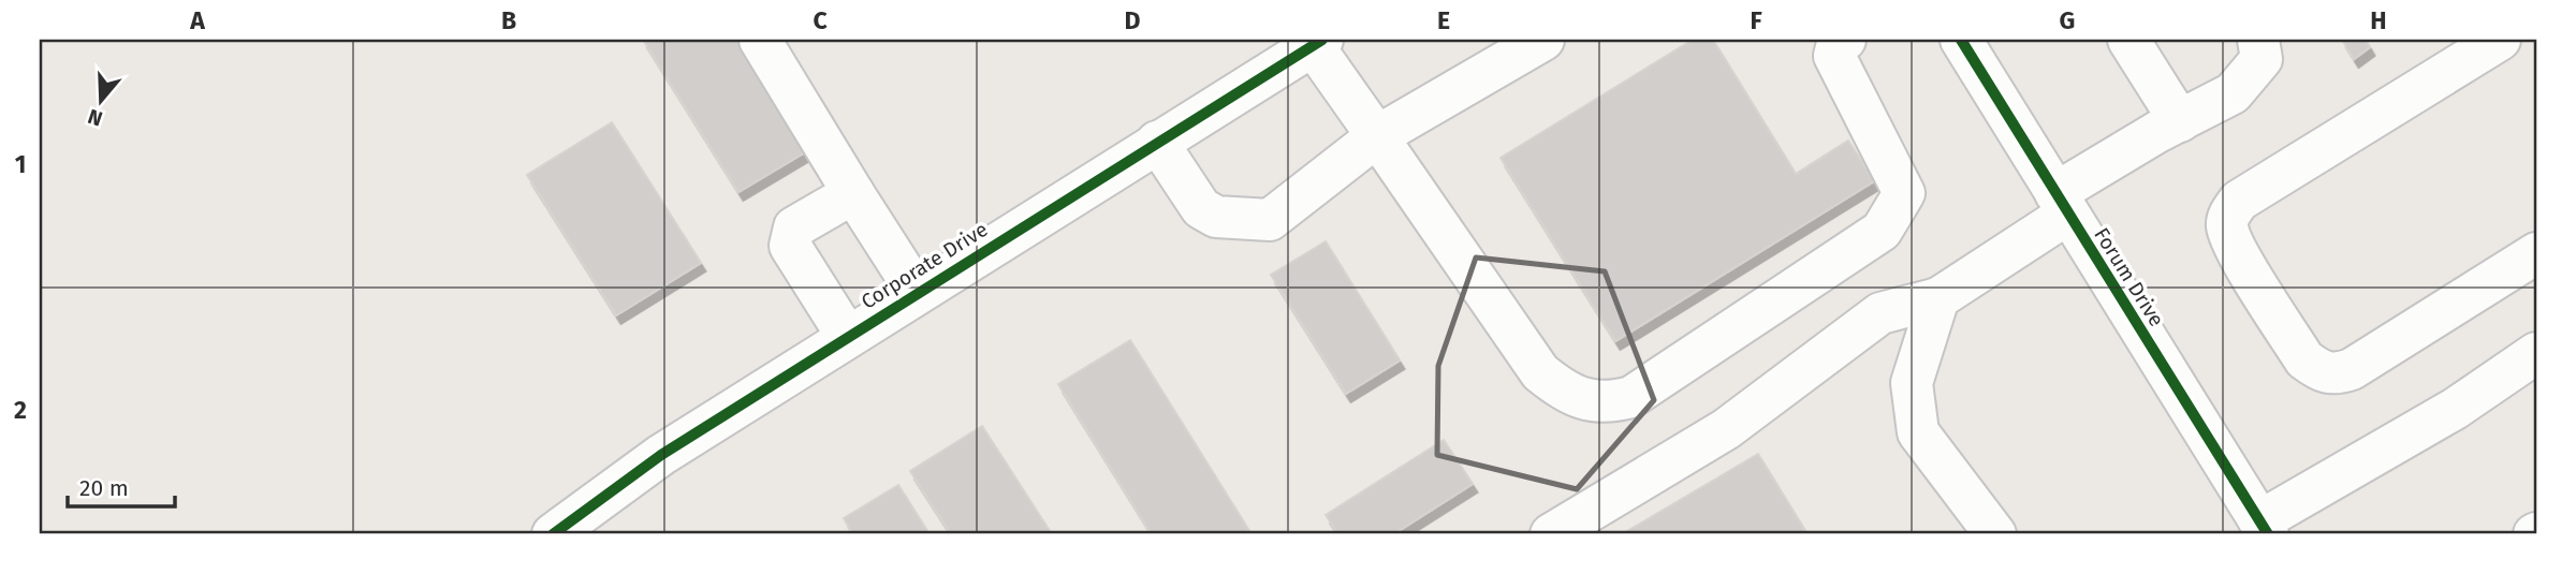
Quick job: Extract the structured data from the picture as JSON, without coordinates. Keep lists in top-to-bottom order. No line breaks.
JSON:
{"streets":{"street":["Corporate Drive","Forum Drive"]},"scale_bar":"20 m","north":"bottom","grid":{"columns":["A","B","C","D","E","F","G","H"],"rows":["1","2"]}}
